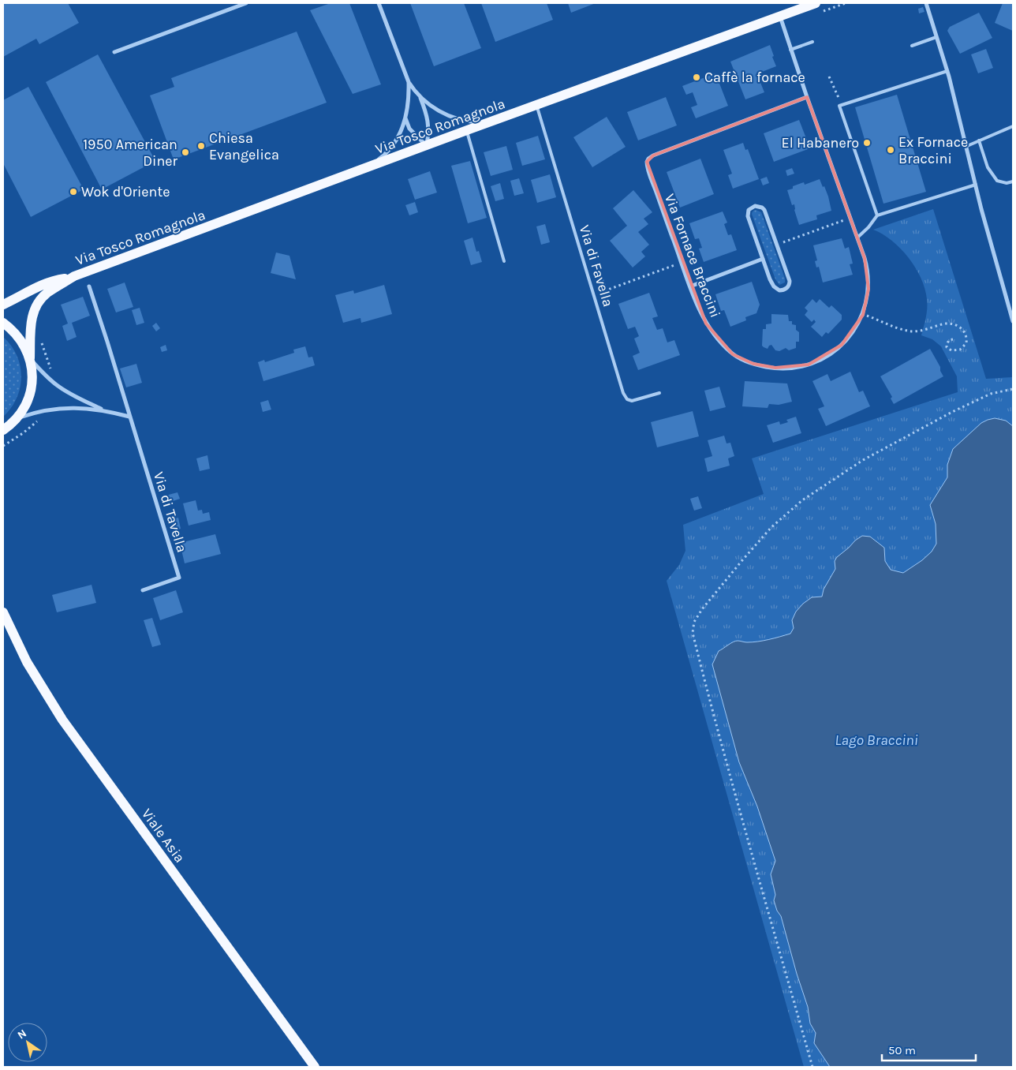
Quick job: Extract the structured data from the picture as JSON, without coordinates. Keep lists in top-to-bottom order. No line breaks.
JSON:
{"streets":{"main road":["Via Tosco Romagnola","Viale Asia"],"street":["Via Fornace Braccini","Via di Tavella"],"lane":["Via di Favella"]},"crossings":[["Via Tosco Romagnola","Via Fornace Braccini"],["Via Tosco Romagnola","Via di Favella"]],"water":["Lago Braccini"],"places":["Caffè la fornace","El Habanero","Chiesa Evangelica","Ex Fornace Braccini","1950 American Diner","Wok d'Oriente"],"scale_bar":"50 m","north":"top left"}
